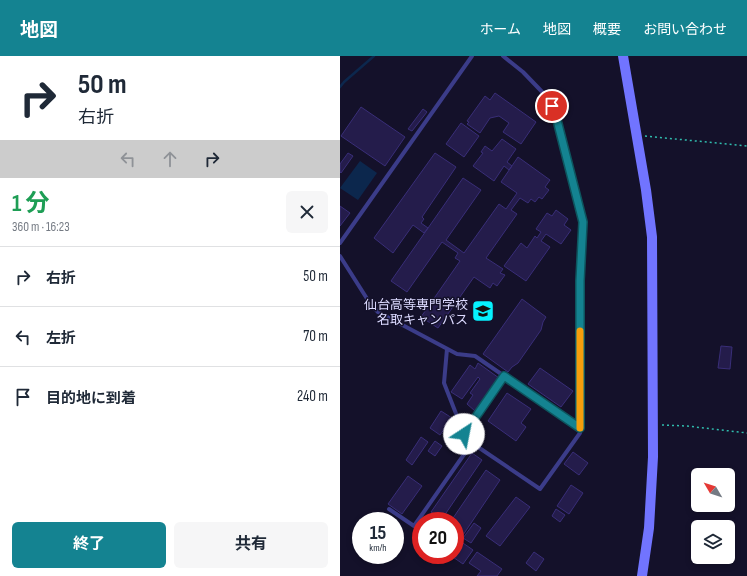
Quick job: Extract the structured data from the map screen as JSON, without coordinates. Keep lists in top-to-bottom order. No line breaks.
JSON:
{"places":{"school or university":["仙台高等専門学校 名取キャンパス"]},"north":"top left","page":{"header":"地図","nav":["ホーム","地図","概要","お問い合わせ"],"turn":["50 m","右折"],"heading":["1 分","360 m · 16:23"],"list":[{"name":"右折","value":"50 m"},{"name":"左折","value":"70 m"},{"name":"目的地に到着","value":"240 m"}],"speed":"15 km/h","limit":"20","buttons":["終了","共有"]}}
